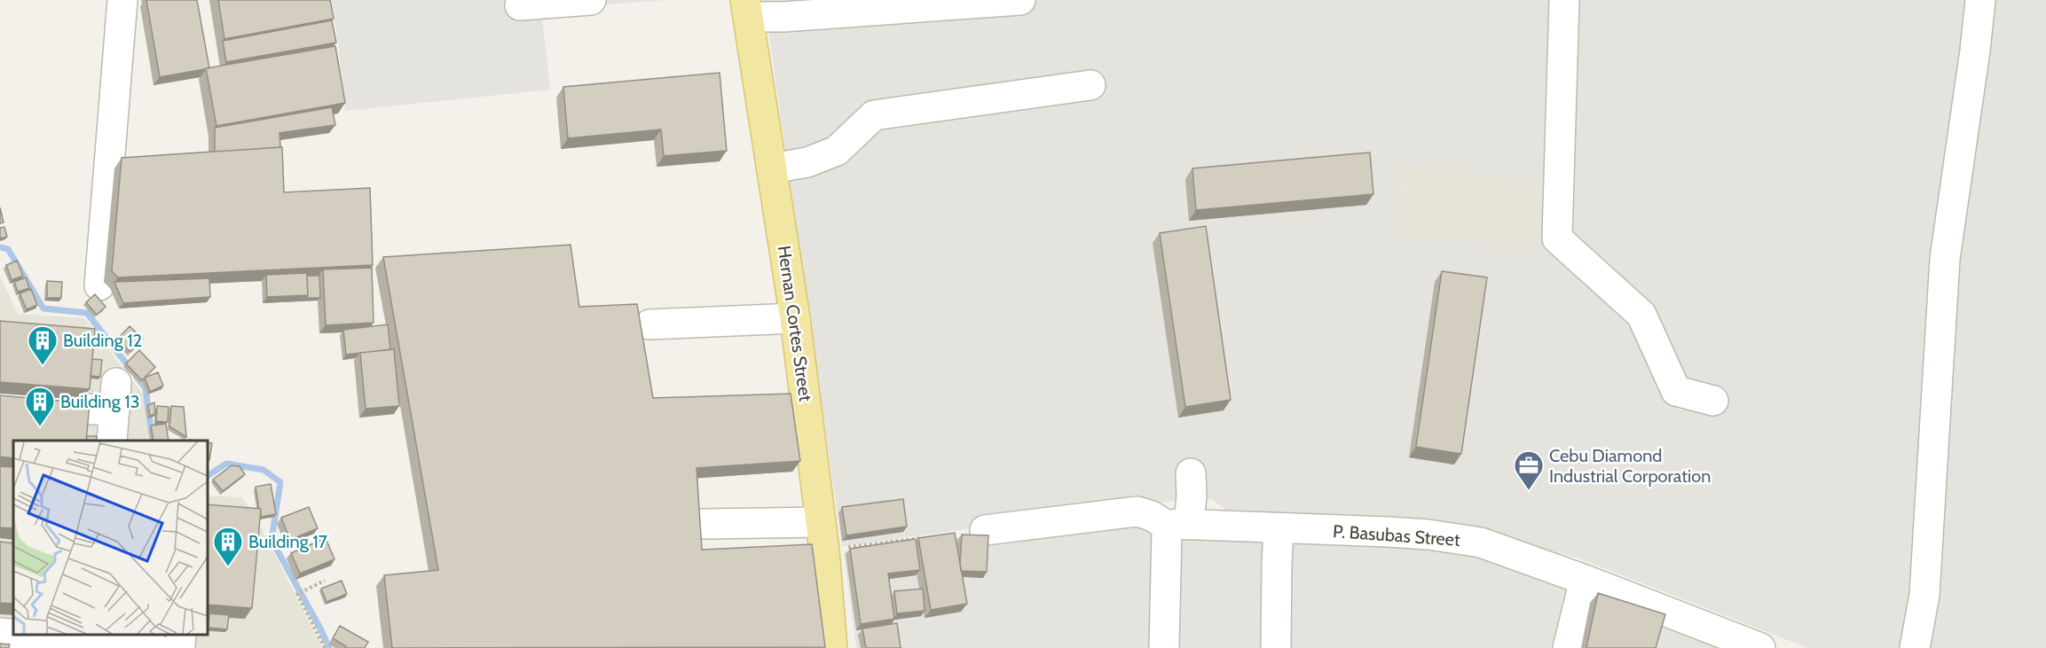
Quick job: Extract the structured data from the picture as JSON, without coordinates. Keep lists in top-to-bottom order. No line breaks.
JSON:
{"streets":{"main road":["Hernan Cortes Street"],"street":["P. Basubas Street"]},"places":{"building":["Building 12","Building 13","Building 17"],"office":["Cebu Diamond Industrial Corporation"]}}
